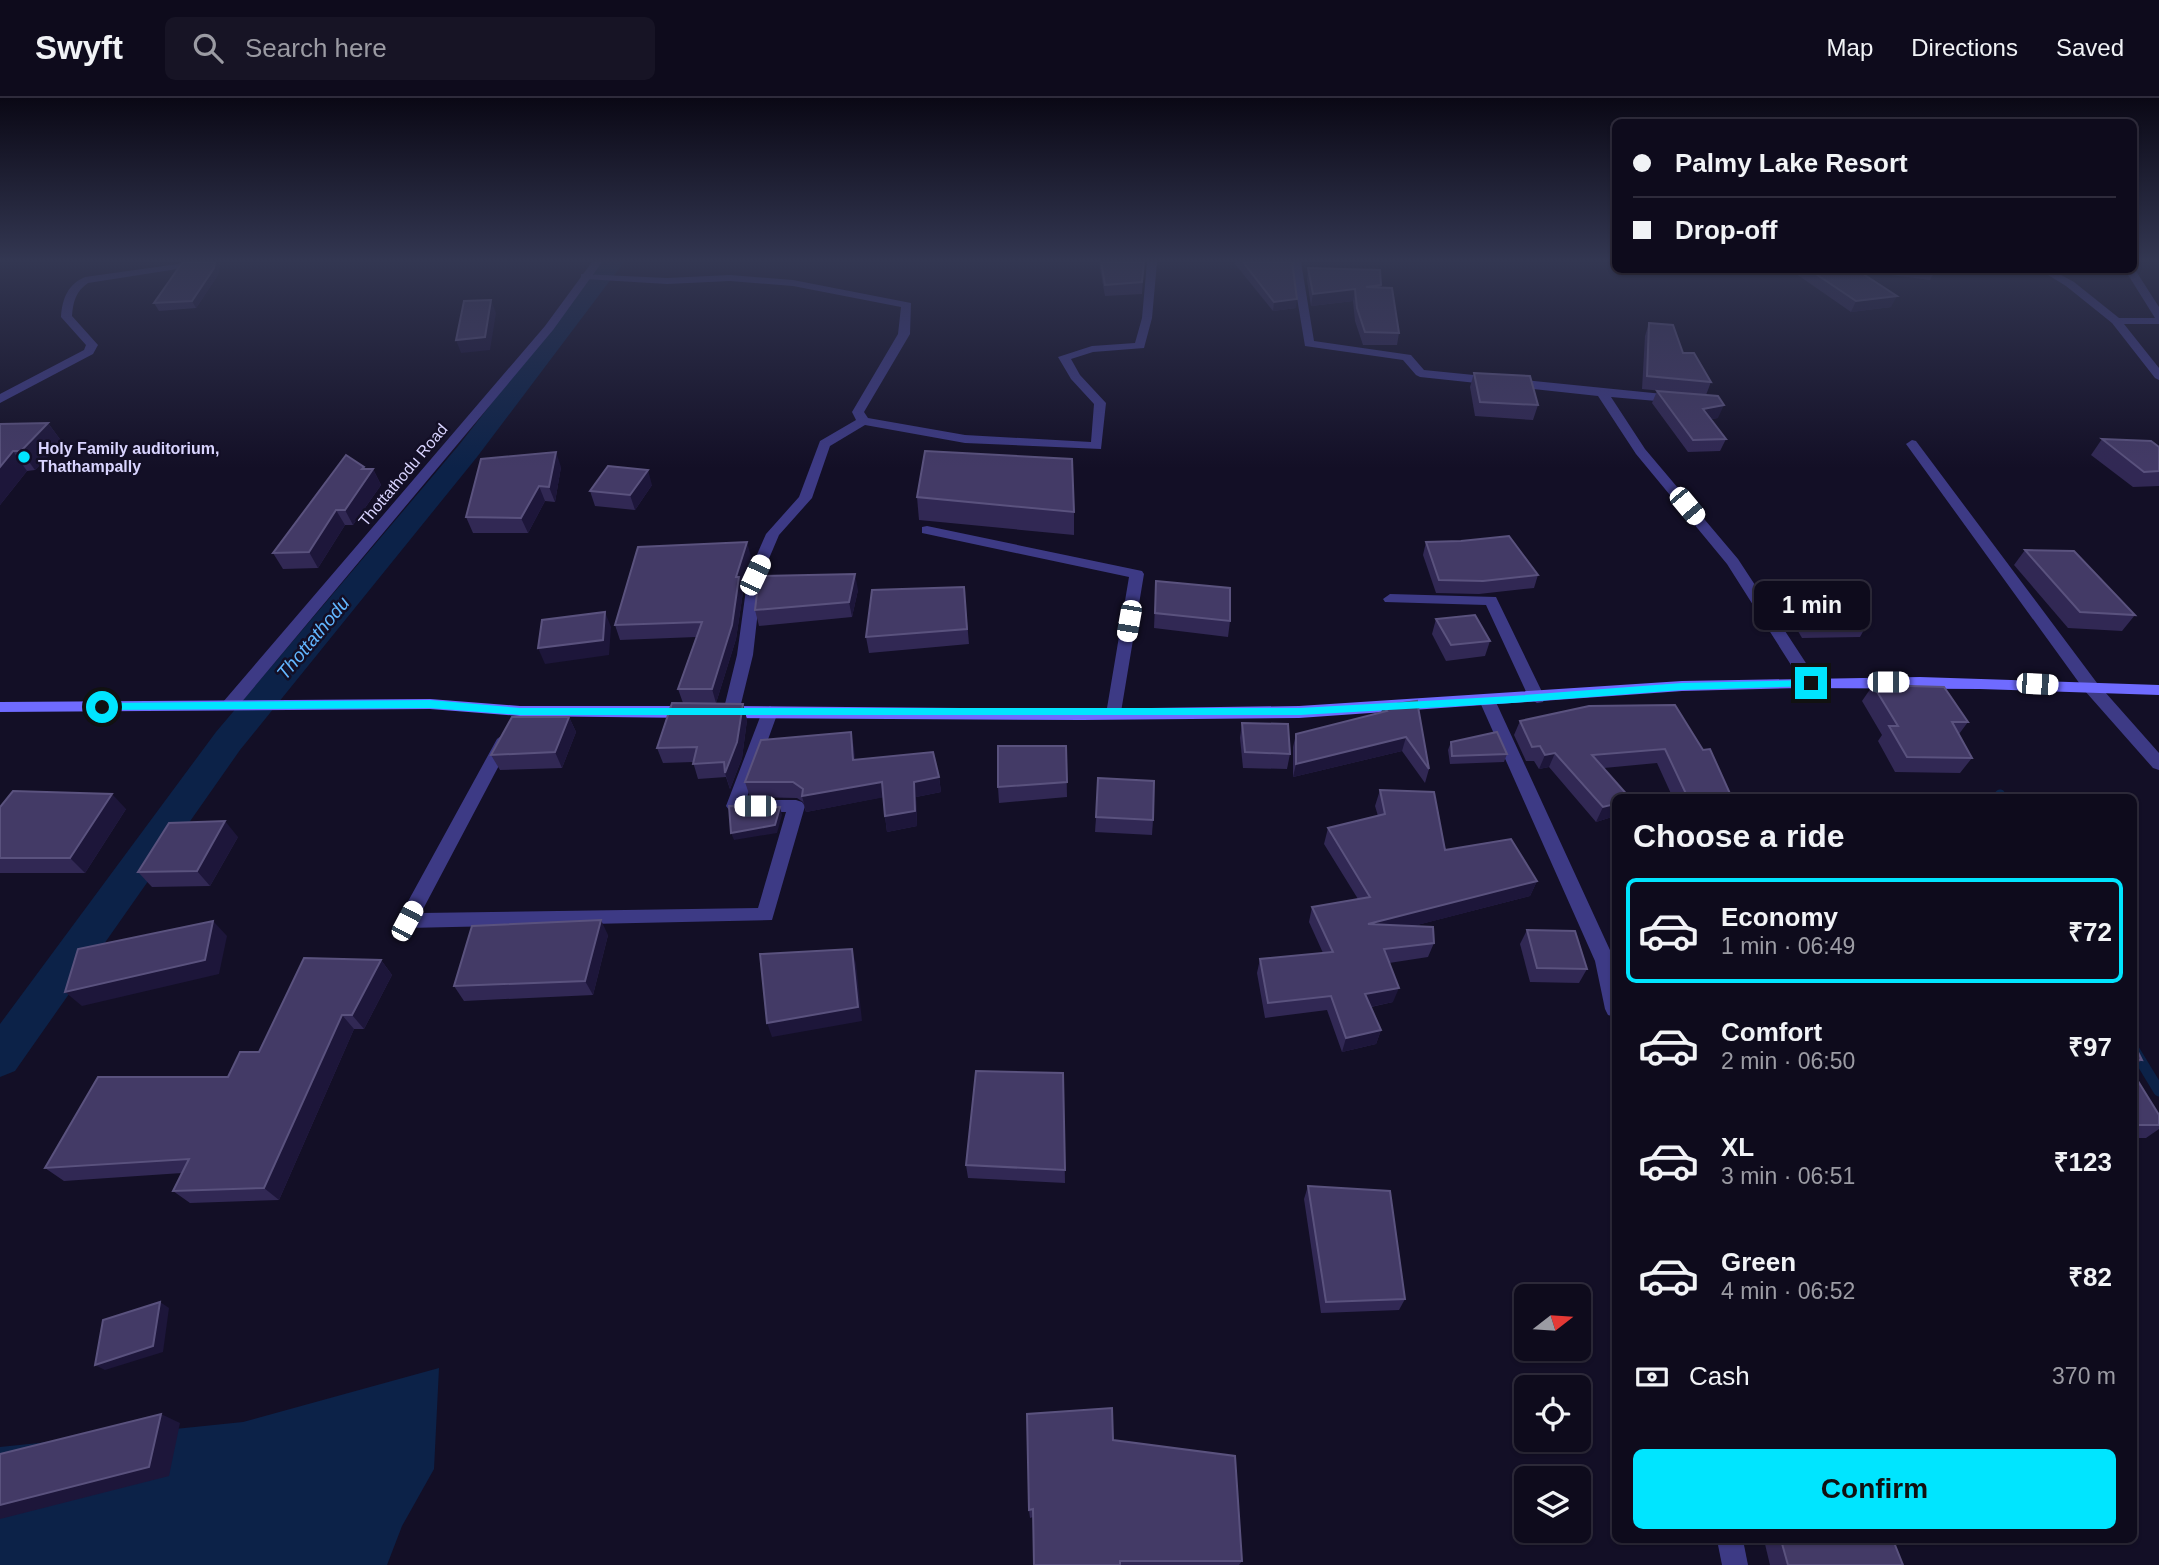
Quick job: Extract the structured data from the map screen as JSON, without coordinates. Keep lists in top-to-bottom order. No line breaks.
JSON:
{"streets":{"street":["Thottathodu Road"]},"water":["Thottathodu"],"places":["Holy Family auditorium, Thathampally"],"north":"right","page":{"header":"Swyft","search":"Search here","nav":["Map","Directions","Saved"],"banner":["Palmy Lake Resort","Drop-off"],"bubble":"1 min","heading":"Choose a ride","list":[{"name":"Economy","note":"1 min · 06:49","value":"₹72"},{"name":"Comfort","note":"2 min · 06:50","value":"₹97"},{"name":"XL","note":"3 min · 06:51","value":"₹123"},{"name":"Green","note":"4 min · 06:52","value":"₹82"}],"pay":["Cash","370 m"],"buttons":"Confirm"}}
